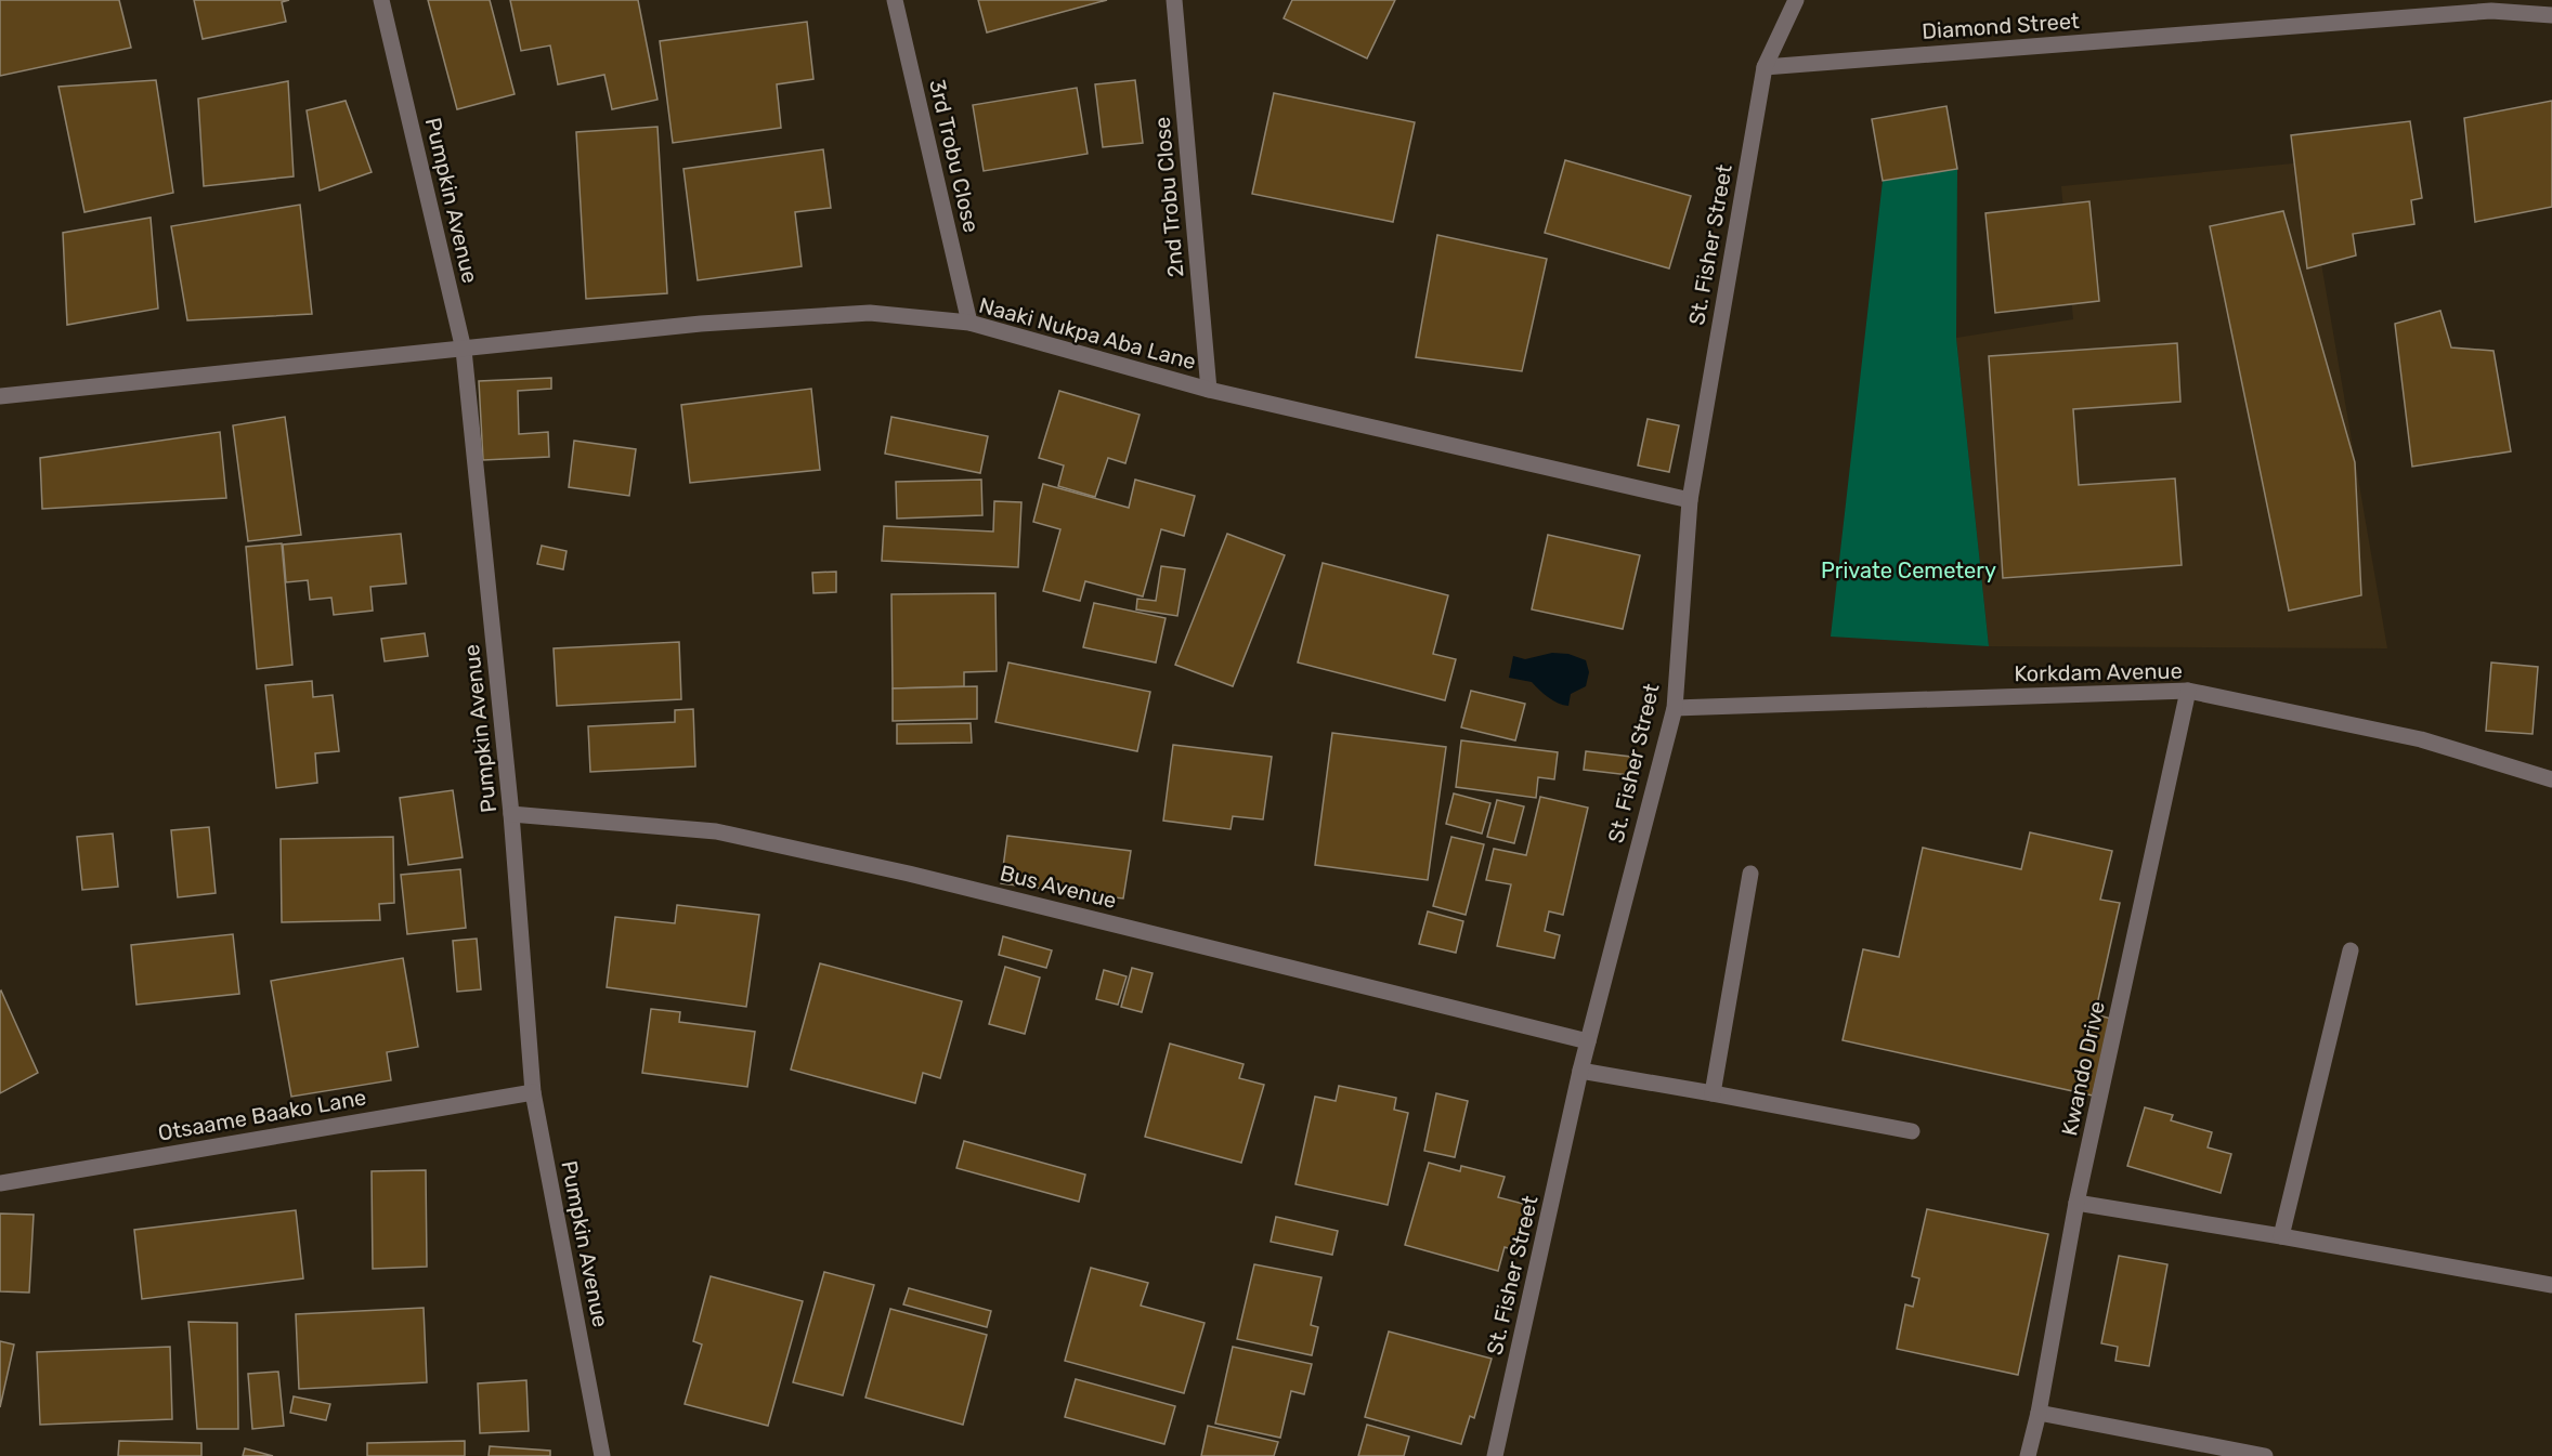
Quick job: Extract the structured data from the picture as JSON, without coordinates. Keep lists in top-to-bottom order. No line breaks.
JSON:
{"streets":{"street":["Diamond Street","3rd Trobu Close","2nd Trobu Close","Pumpkin Avenue","St. Fisher Street","Naaki Nukpa Aba Lane","Korkdam Avenue","Bus Avenue","Kwando Drive","Otsaame Baako Lane"]},"crossings":[["Diamond Street","St. Fisher Street"],["3rd Trobu Close","Naaki Nukpa Aba Lane"],["2nd Trobu Close","Naaki Nukpa Aba Lane"],["Pumpkin Avenue","Naaki Nukpa Aba Lane"],["Pumpkin Avenue","Bus Avenue"],["Pumpkin Avenue","Otsaame Baako Lane"],["St. Fisher Street","Naaki Nukpa Aba Lane"],["St. Fisher Street","Korkdam Avenue"],["St. Fisher Street","Bus Avenue"],["Korkdam Avenue","Kwando Drive"]],"parks":["Private Cemetery"]}
